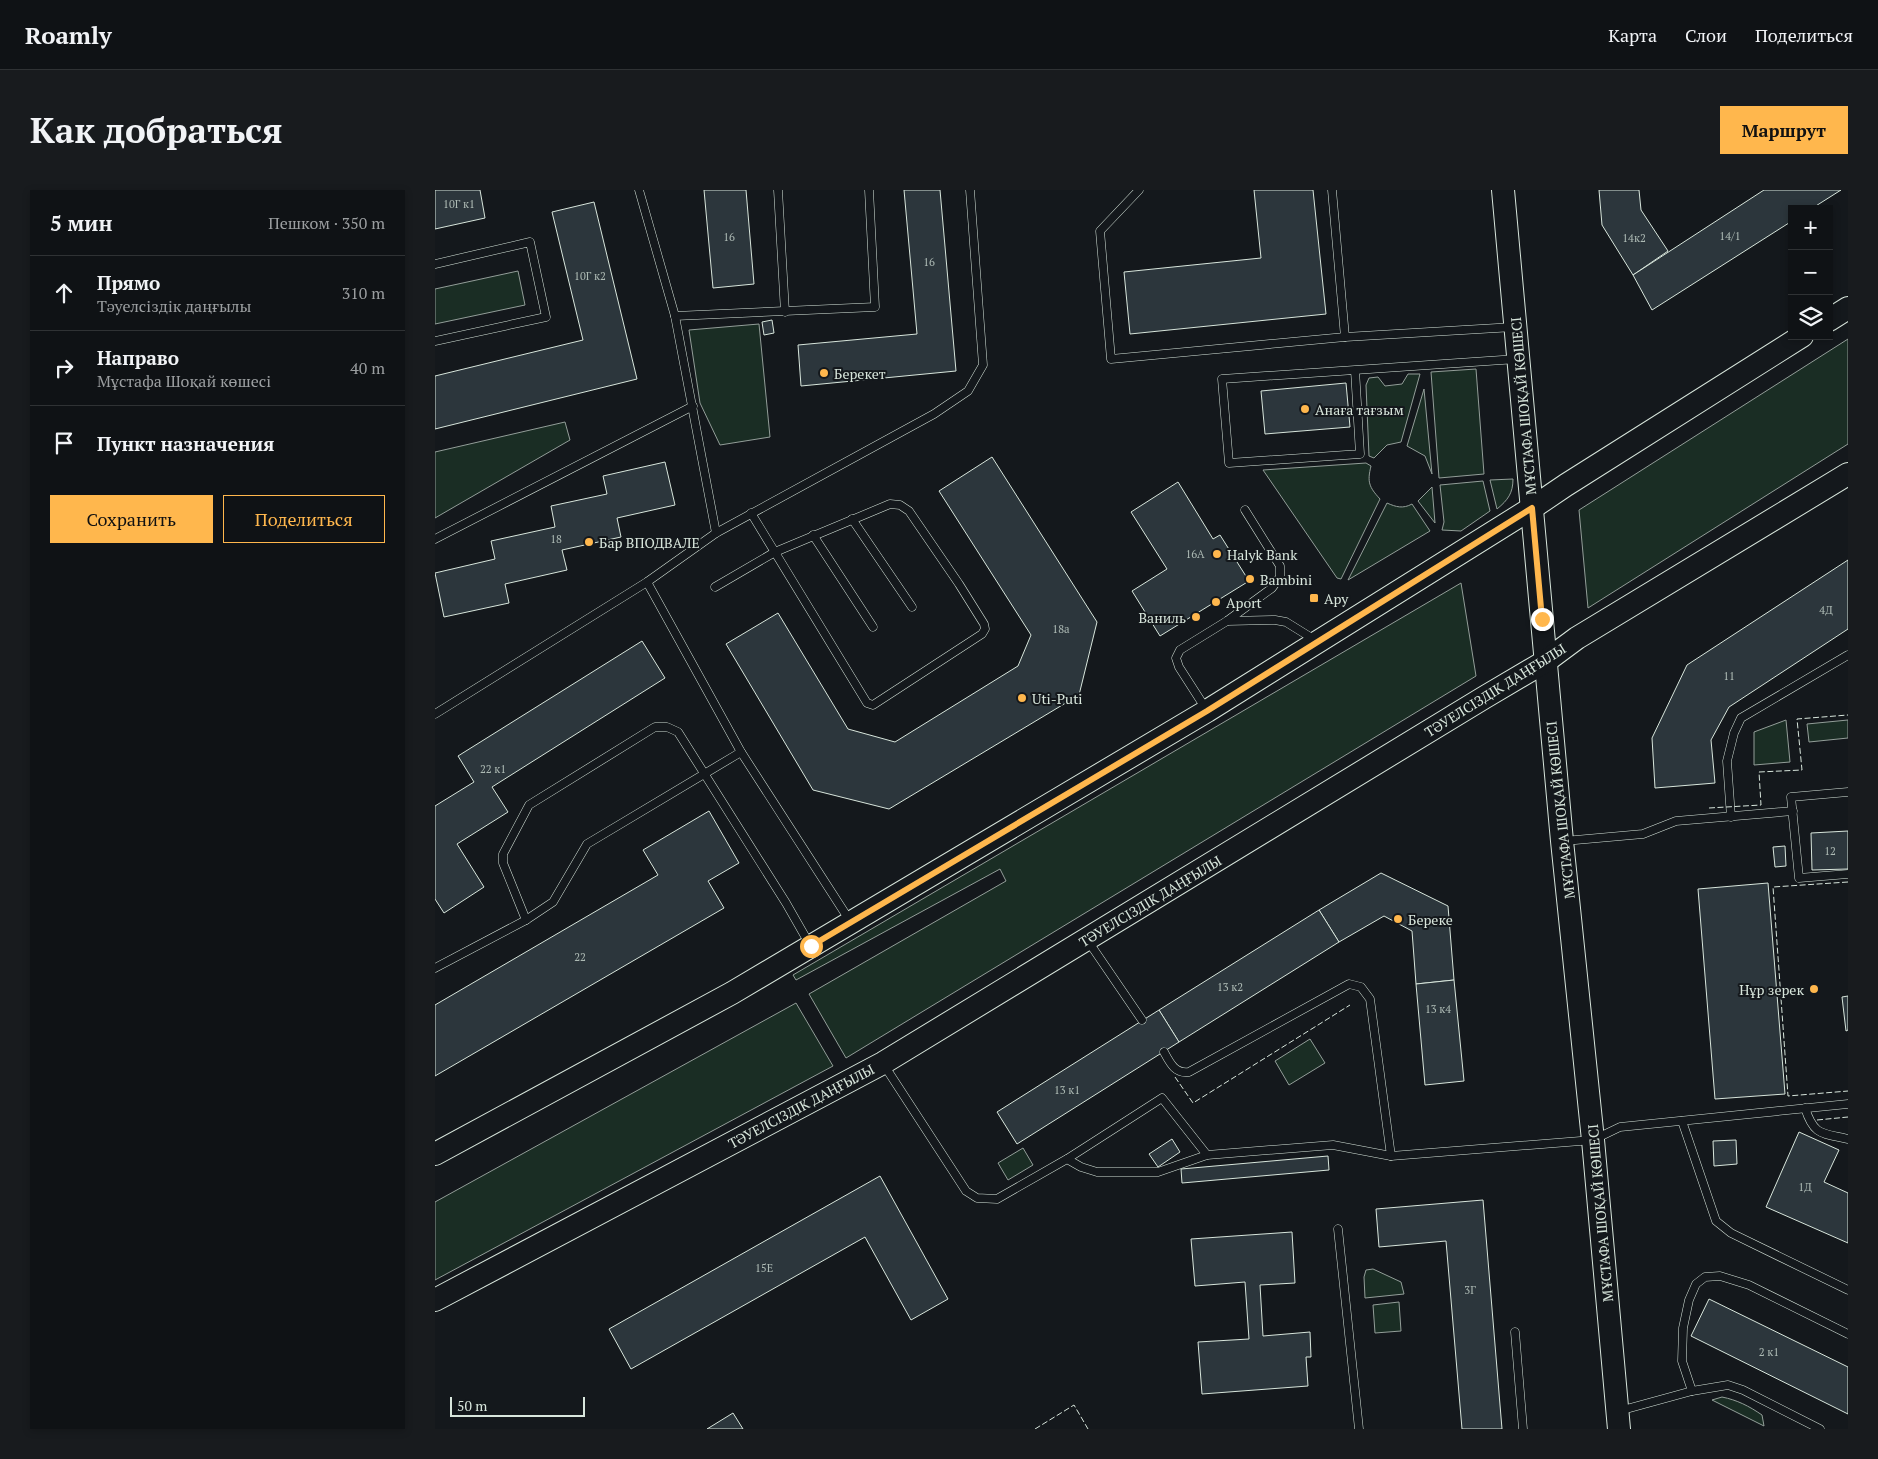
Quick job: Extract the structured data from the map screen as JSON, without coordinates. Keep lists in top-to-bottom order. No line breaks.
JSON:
{"streets":{"street":["МҰСТАФА ШОҚАЙ КӨШЕСІ","ТӘУЕЛСІЗДІК ДАҢҒЫЛЫ"]},"crossings":[["МҰСТАФА ШОҚАЙ КӨШЕСІ","ТӘУЕЛСІЗДІК ДАҢҒЫЛЫ"]],"places":{"other":["Берекет","Анаға тағзым","Бар ВПОДВАЛЕ","Halyk Bank","Bambini","Aport","Ваниль","Uti-Puti","Береке","Нұр зерек"],"transit":["Ару"]},"house_numbers":["10Г к1","14/1","16","14к2","16","10Г к2","18","16А","4Д","18а","11","22 к1","12","22","13 к2","13 к4","13 к1","1Д","15Е","3Г","2 к1"],"scale_bar":"50 m","page":{"header":"Roamly","nav":["Карта","Слои","Поделиться"],"buttons":["Маршрут",["Сохранить","Поделиться"]],"title":"Как добраться","heading":["5 мин","Пешком · 350 m"],"map_buttons":["+","−"],"list":[["Прямо","Тәуелсіздік даңғылы","310 m"],["Направо","Мұстафа Шоқай көшесі","40 m"],"Пункт назначения"],"scale":"50 m"}}
